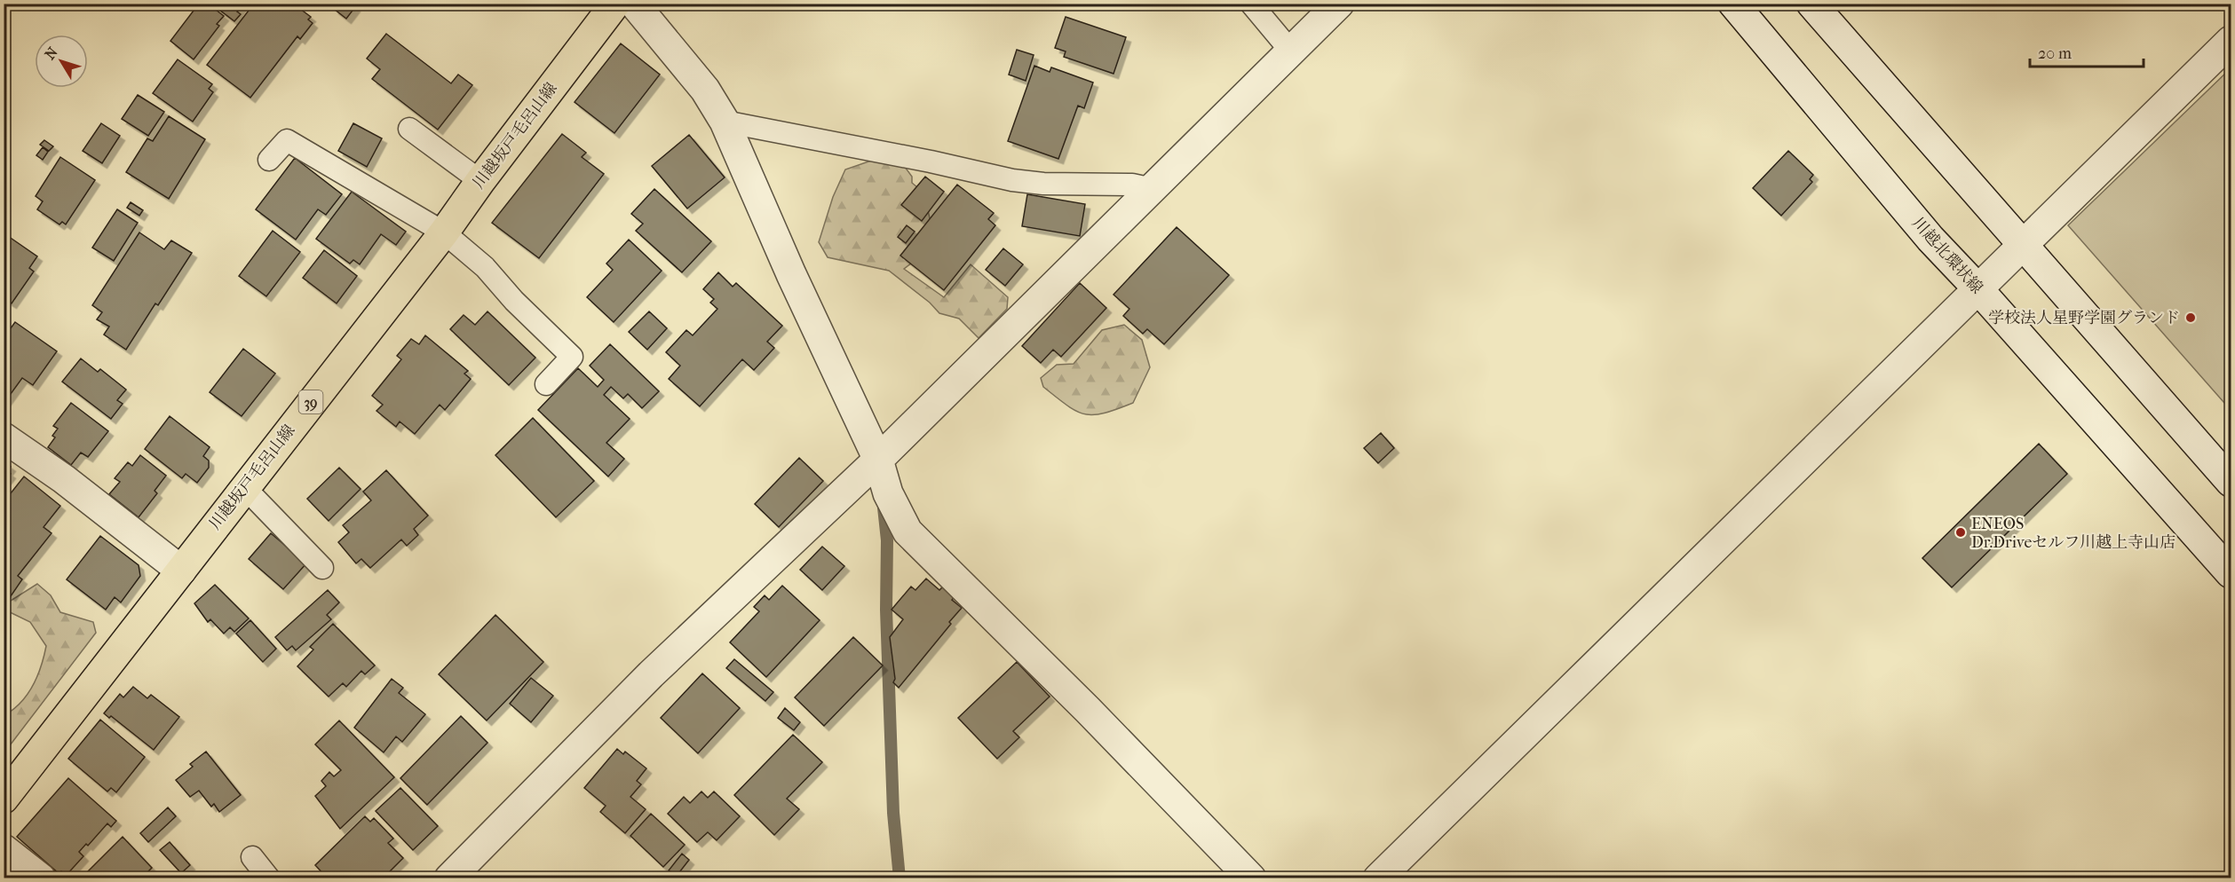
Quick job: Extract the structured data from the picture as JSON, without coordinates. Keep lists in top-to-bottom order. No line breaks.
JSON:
{"streets":{"main road":["川越坂戸毛呂山線","39"],"street":["川越北環状線"]},"places":["学校法人星野学園グランド","ENEOS Dr.Driveセルフ川越上寺山店"],"scale_bar":"20 m","north":"top left"}
